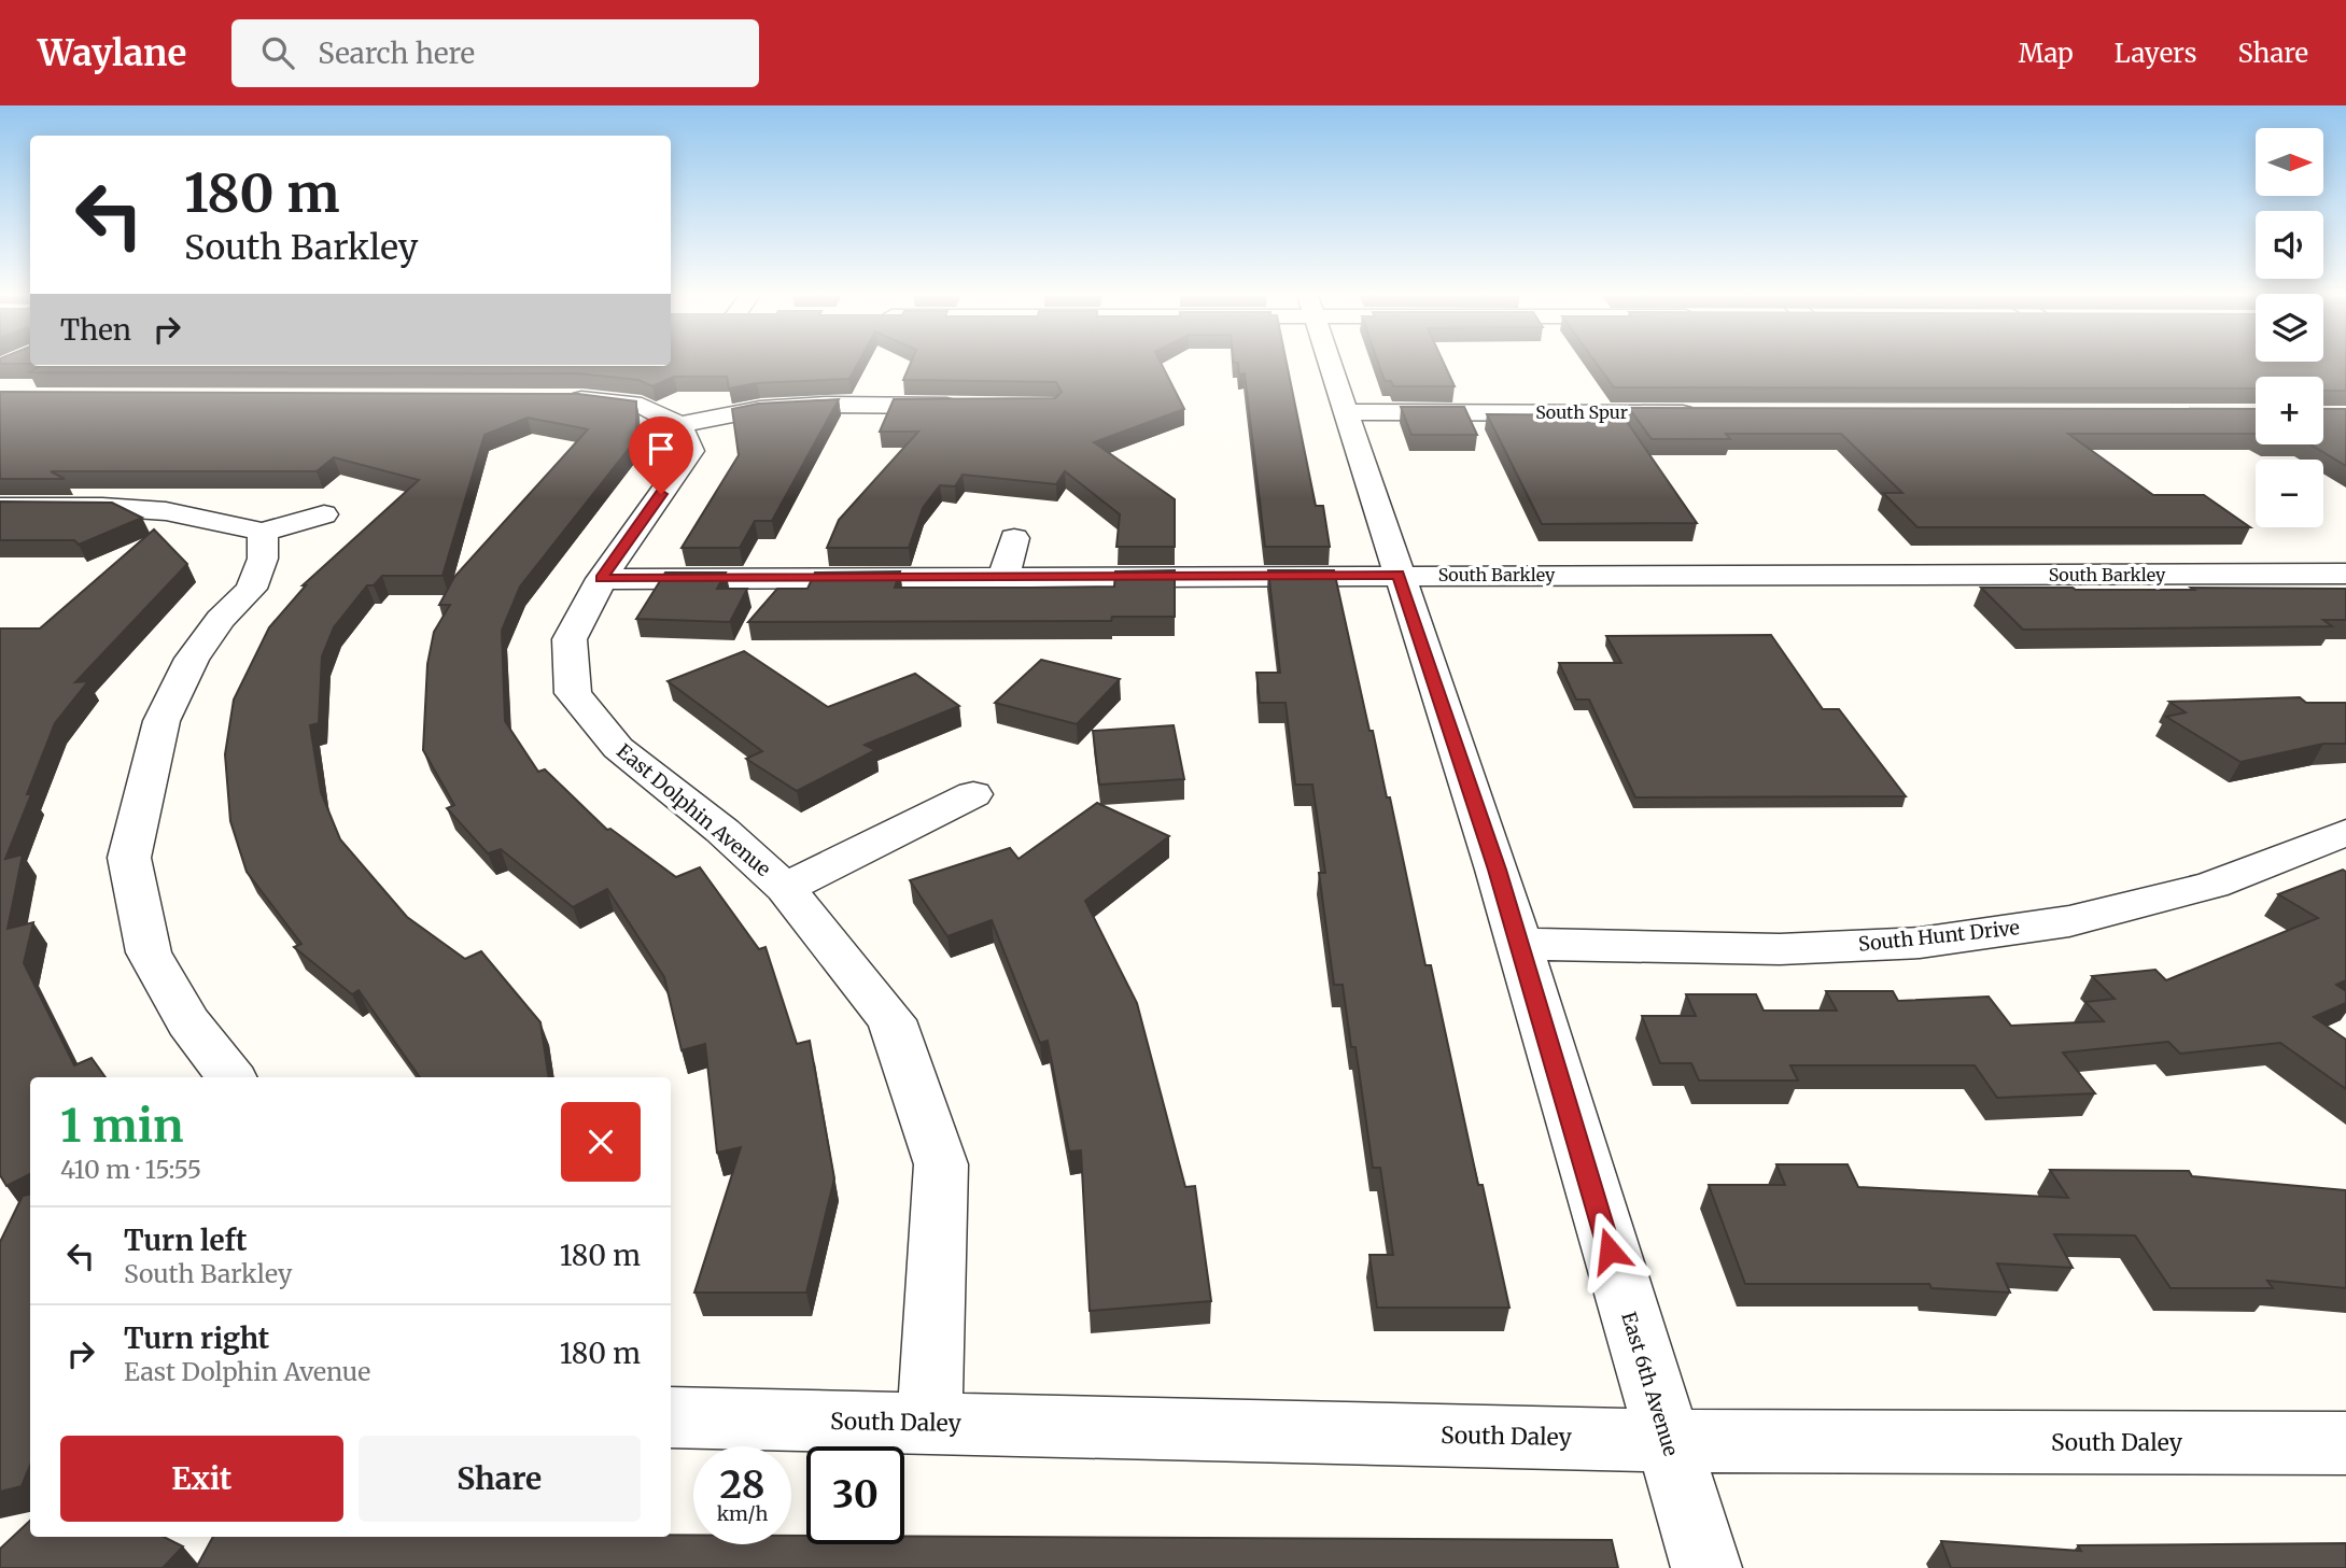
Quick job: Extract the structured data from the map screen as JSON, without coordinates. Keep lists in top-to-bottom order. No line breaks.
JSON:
{"streets":{"street":["South Spur","South Barkley","East Dolphin Avenue","South Hunt Drive","East 6th Avenue","South Daley"]},"crossings":[["South Spur","East 6th Avenue"],["South Barkley","East Dolphin Avenue"],["South Barkley","East 6th Avenue"],["East Dolphin Avenue","South Daley"],["South Hunt Drive","East 6th Avenue"],["East 6th Avenue","South Daley"]],"north":"right","page":{"header":"Waylane","search":"Search here","nav":["Map","Layers","Share"],"map_buttons":["+","−"],"turn":["180 m","South Barkley"],"then":"Then","heading":["1 min","410 m · 15:55"],"list":[{"name":"Turn left","note":"South Barkley","value":"180 m"},{"name":"Turn right","note":"East Dolphin Avenue","value":"180 m"}],"buttons":["Exit","Share"],"speed":"28 km/h","limit":"30"}}
